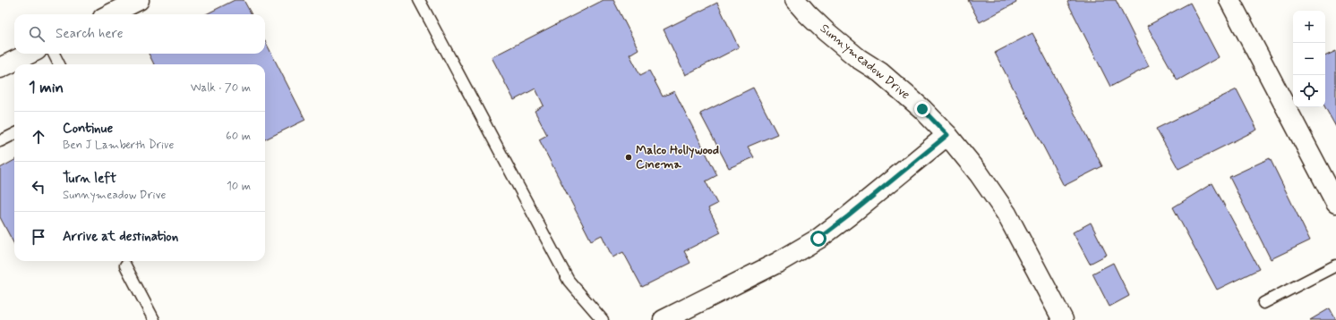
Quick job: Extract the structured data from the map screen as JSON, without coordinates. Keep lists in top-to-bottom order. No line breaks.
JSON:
{"streets":{"street":["Sunnymeadow Drive"]},"places":["Malco Hollywood Cinema"],"page":{"map_buttons":["+","−"],"search":"Search here","heading":["1 min","Walk · 70 m"],"list":[["Continue","Ben J Lamberth Drive","60 m"],["Turn left","Sunnymeadow Drive","10 m"],"Arrive at destination"]}}
